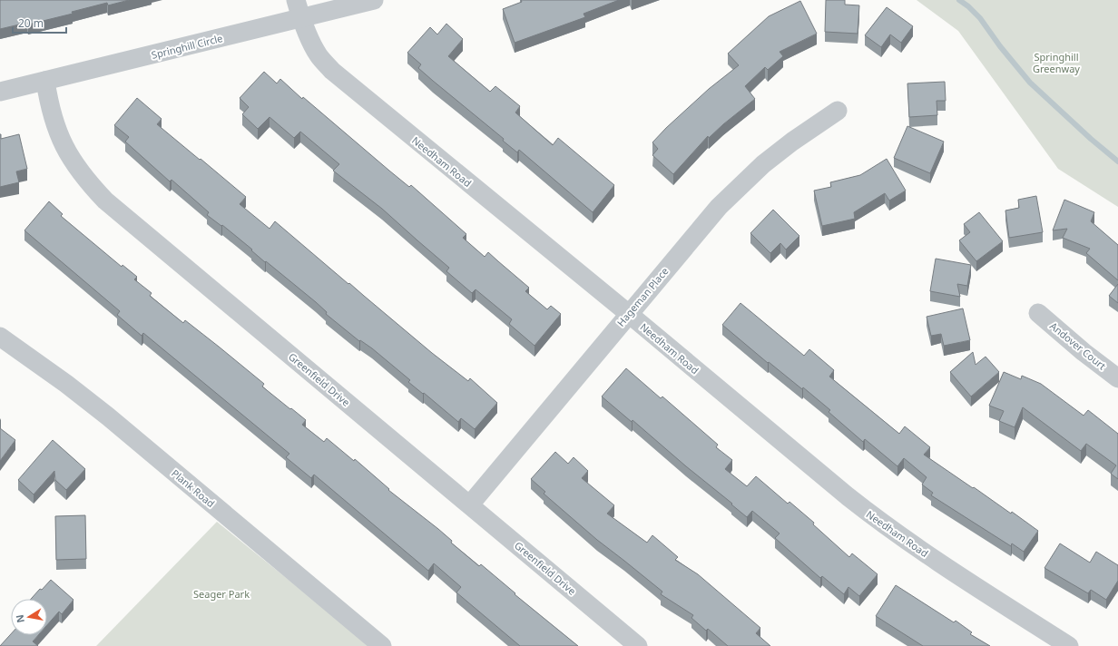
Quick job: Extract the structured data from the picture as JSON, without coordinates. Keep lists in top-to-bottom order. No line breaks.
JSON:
{"streets":{"street":["Springhill Circle","Needham Road","Hageman Place","Andover Court","Greenfield Drive","Plank Road"]},"crossings":[["Springhill Circle","Needham Road"],["Springhill Circle","Greenfield Drive"],["Needham Road","Hageman Place"],["Hageman Place","Greenfield Drive"]],"parks":["Springhill Greenway","Seager Park"],"scale_bar":"20 m","north":"left"}
